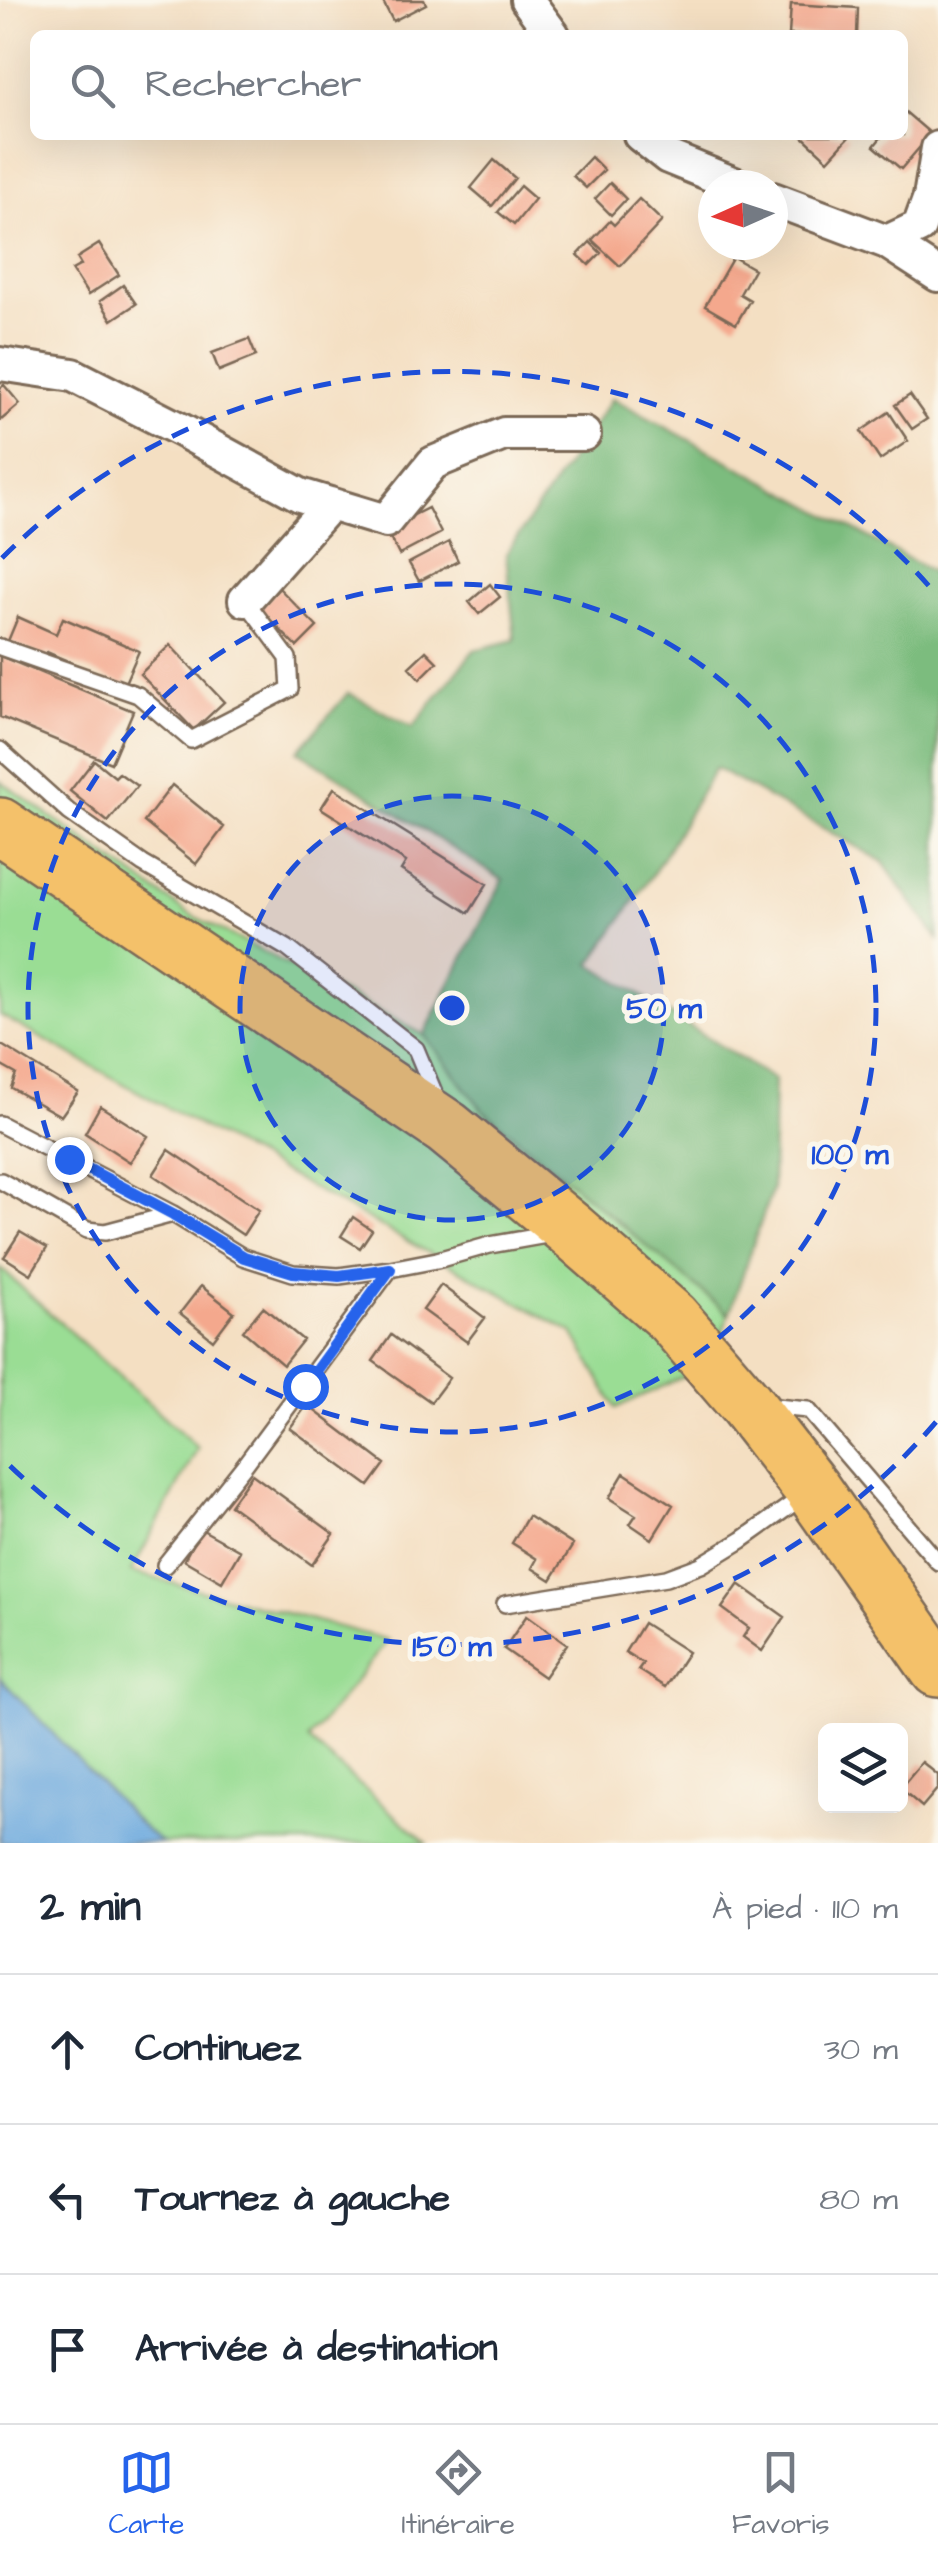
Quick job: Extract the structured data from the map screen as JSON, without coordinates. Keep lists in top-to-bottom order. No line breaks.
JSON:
{"north":"left","page":{"search":"Rechercher","heading":["2 min","À pied · 110 m"],"list":[["Continuez","30 m"],["Tournez à gauche","80 m"],"Arrivée à destination"],"nav":["Carte","Itinéraire","Favoris"]},"rings":["50 m","100 m","150 m"]}
